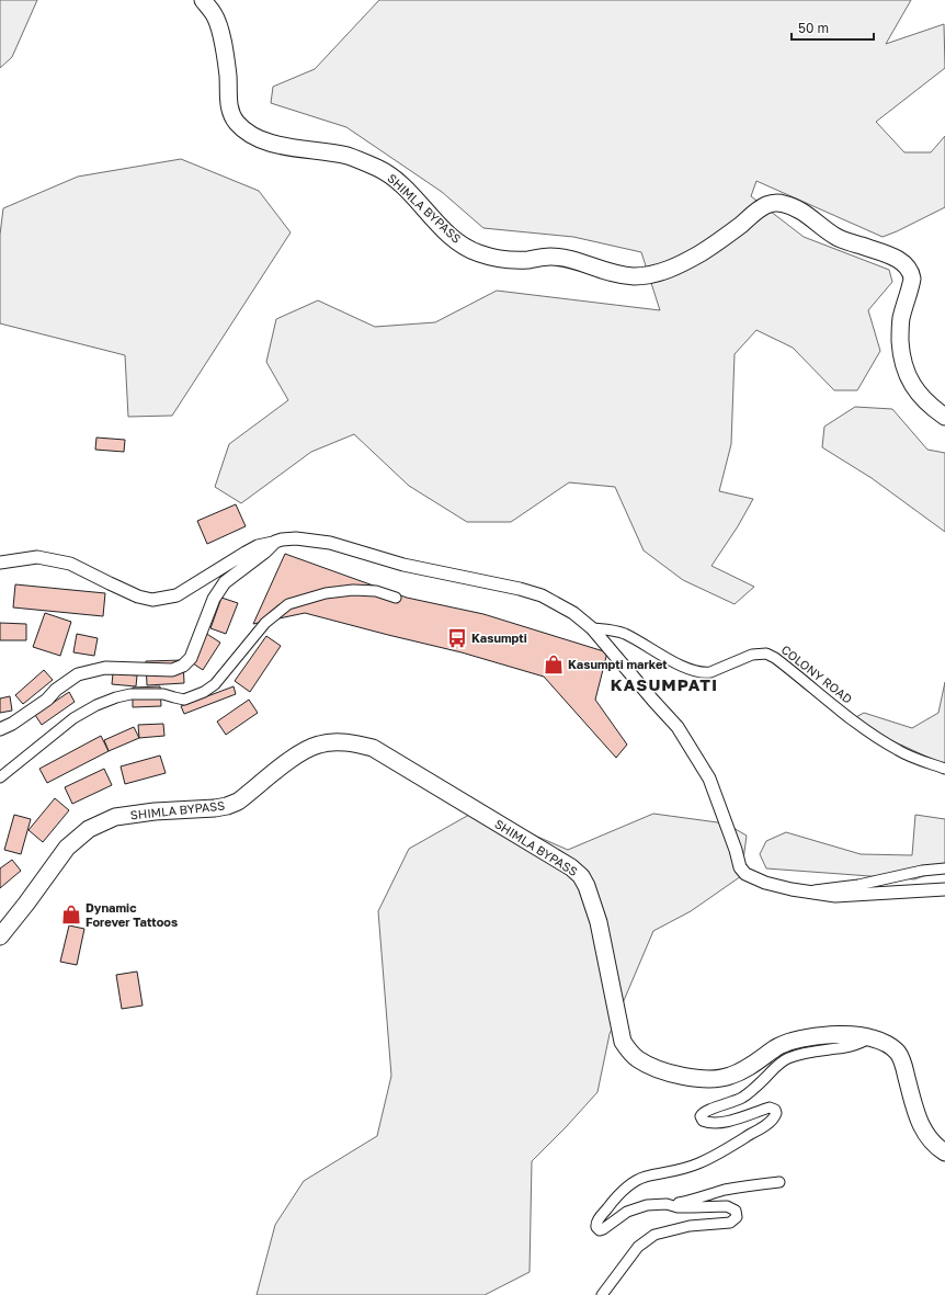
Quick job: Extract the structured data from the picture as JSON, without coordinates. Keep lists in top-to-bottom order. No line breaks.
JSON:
{"streets":{"highway":["SHIMLA BYPASS"],"street":["COLONY ROAD"]},"districts":["KASUMPATI"],"places":{"bus stop":["Kasumpti"],"shop":["Kasumpti market","Dynamic Forever Tattoos"]},"scale_bar":"50 m"}
